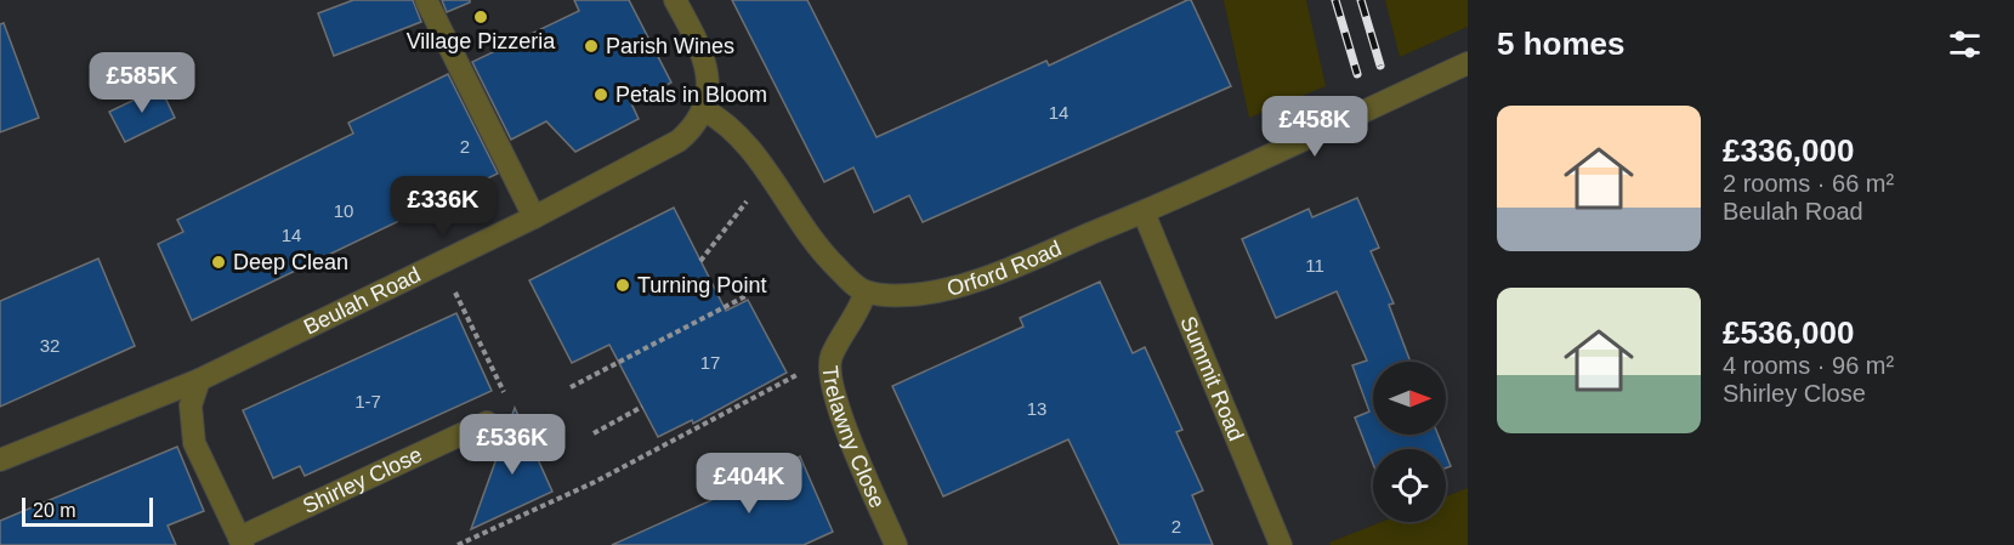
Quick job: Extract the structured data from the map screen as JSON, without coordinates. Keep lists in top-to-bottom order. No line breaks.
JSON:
{"streets":{"street":["Orford Road","Beulah Road","Summit Road","Trelawny Close","Shirley Close"]},"crossings":[["Orford Road","Summit Road"],["Orford Road","Trelawny Close"]],"places":["Village Pizzeria","Parish Wines","Petals in Bloom","Deep Clean","Turning Point"],"house_numbers":["14","2","10","14","11","32","17","1-7","13","2"],"scale_bar":"20 m","north":"right","page":{"heading":"5 homes","price":["£585K","£458K","£336K","£536K","£404K"],"list":[{"name":"£336,000","note":"2 rooms · 66 m² · Beulah Road"},{"name":"£536,000","note":"4 rooms · 96 m² · Shirley Close"}],"scale":"20 m"}}
